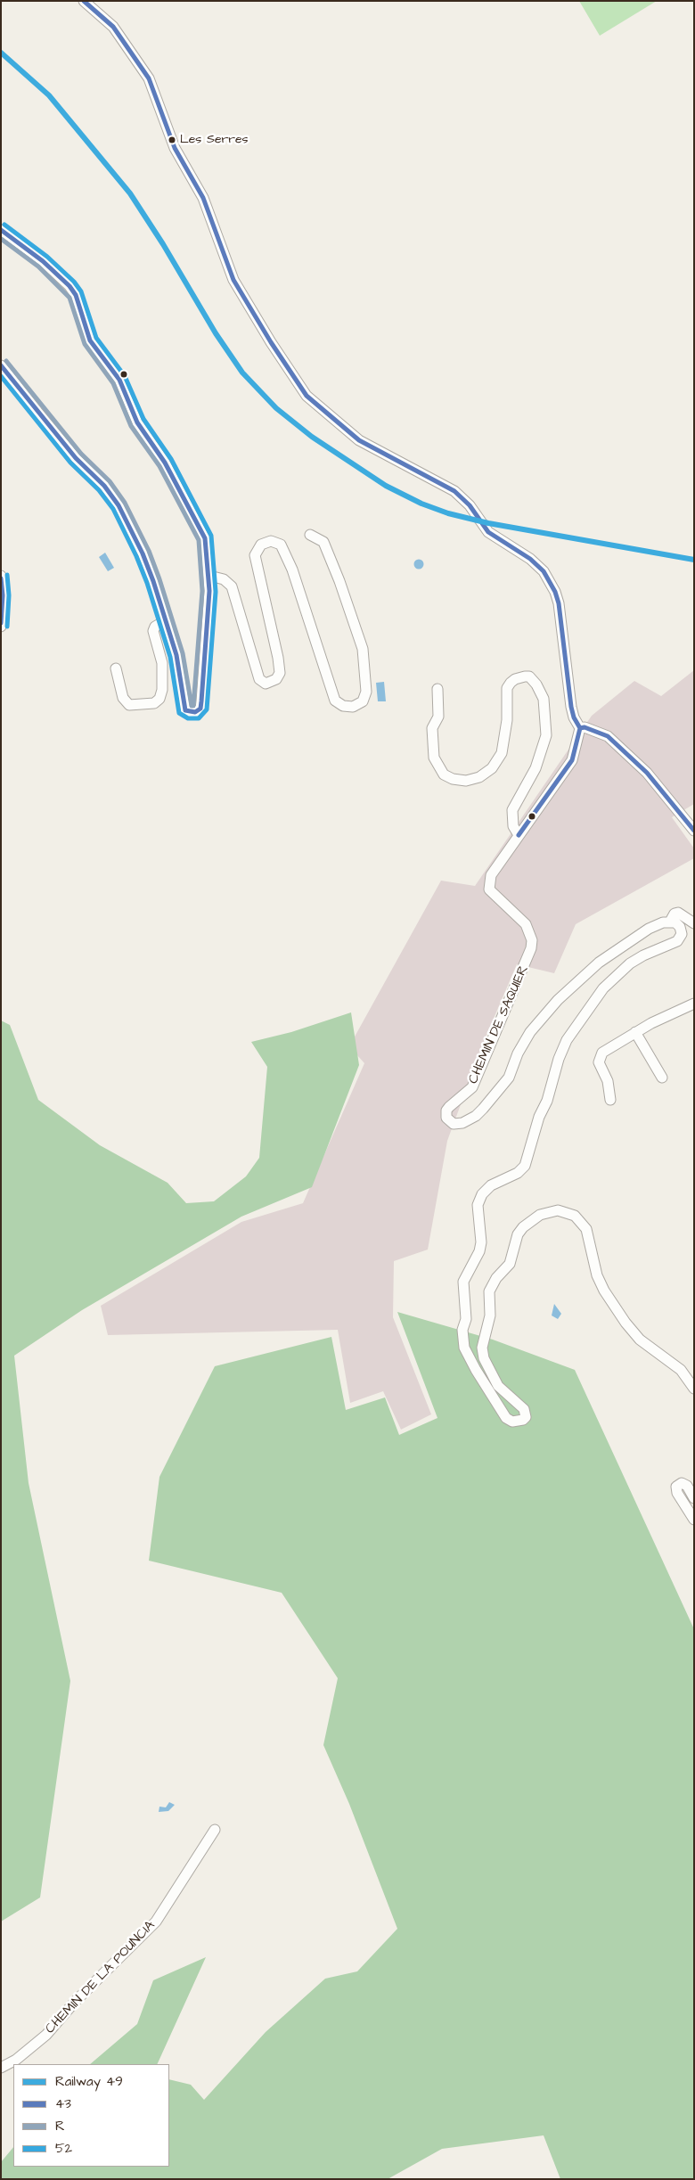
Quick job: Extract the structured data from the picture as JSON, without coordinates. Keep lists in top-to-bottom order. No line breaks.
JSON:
{"streets":{"street":["CHEMIN DE SAQUIER","CHEMIN DE LA POUNCIA"]},"places":["Les Serres"],"lines":["transit line 43","rail line 49","transit line 52","transit line R"],"legend":["Railway 49","43","R","52"]}
